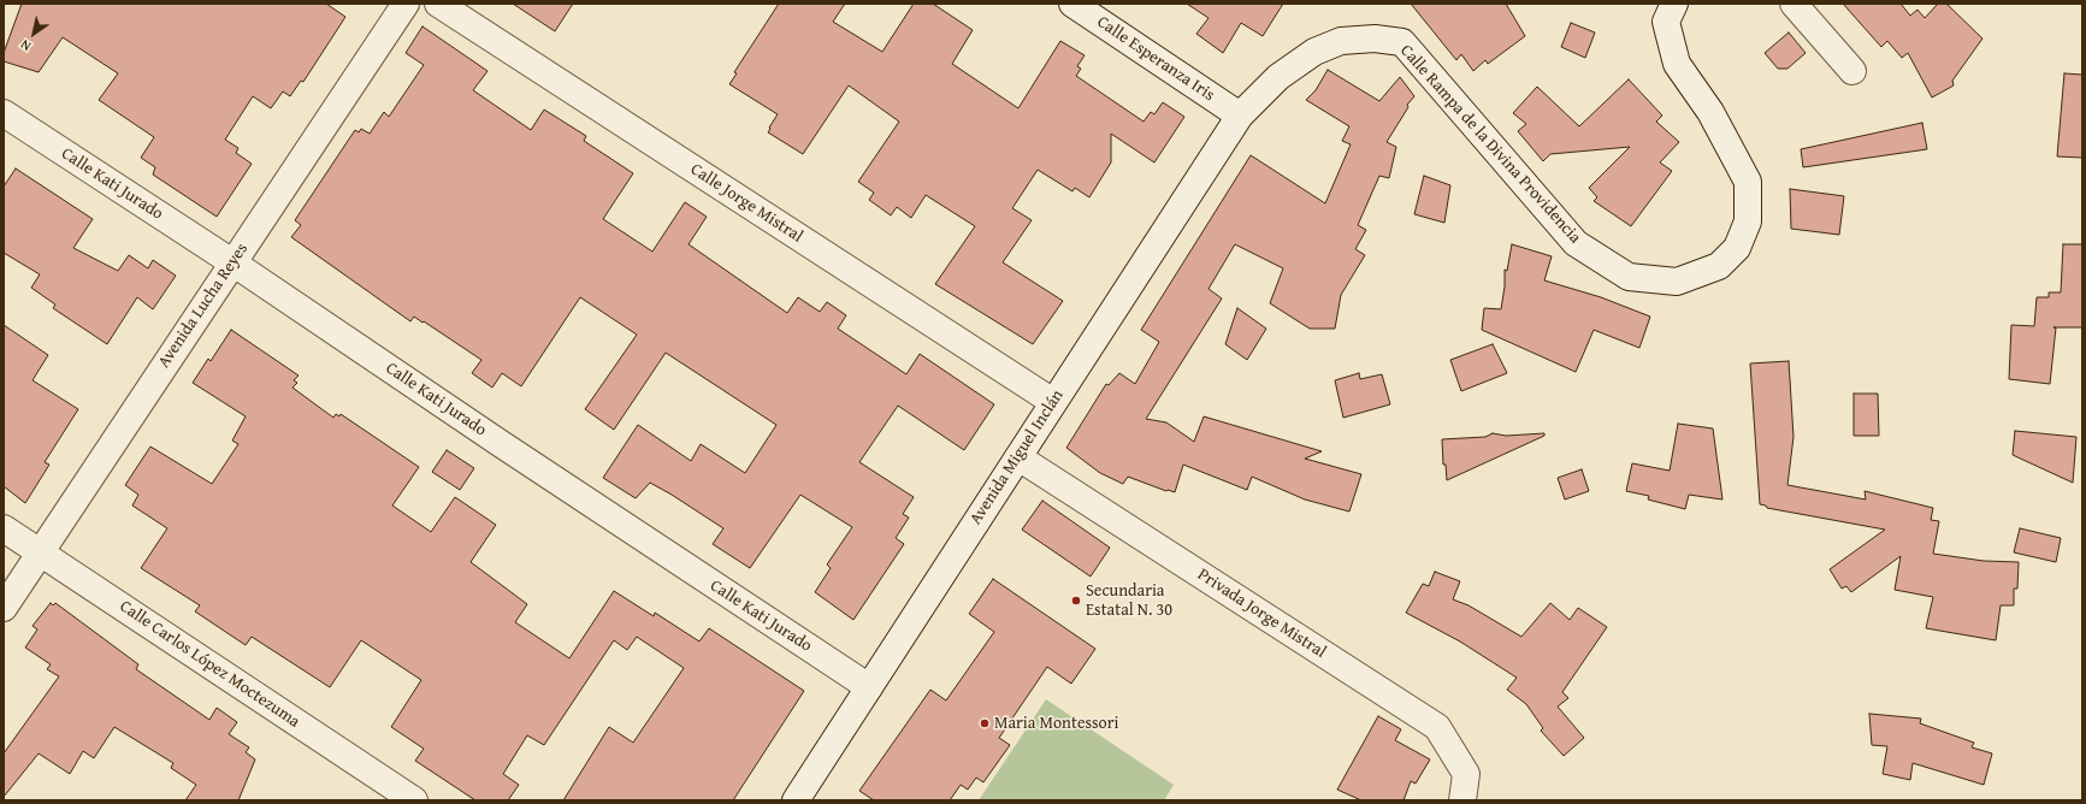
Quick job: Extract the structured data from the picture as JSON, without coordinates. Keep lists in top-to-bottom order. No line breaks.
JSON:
{"streets":{"street":["Calle Esperanza Iris","Calle Rampa de la Divina Providencia","Calle Kati Jurado","Calle Jorge Mistral","Avenida Lucha Reyes","Avenida Miguel Inclán","Privada Jorge Mistral","Calle Carlos López Moctezuma"]},"crossings":[["Calle Esperanza Iris","Calle Rampa de la Divina Providencia"],["Calle Esperanza Iris","Avenida Miguel Inclán"],["Calle Rampa de la Divina Providencia","Avenida Miguel Inclán"],["Calle Kati Jurado","Avenida Lucha Reyes"],["Calle Kati Jurado","Avenida Miguel Inclán"],["Calle Jorge Mistral","Avenida Miguel Inclán"],["Avenida Lucha Reyes","Calle Carlos López Moctezuma"],["Avenida Miguel Inclán","Privada Jorge Mistral"]],"places":["Secundaria Estatal N. 30","Maria Montessori"],"north":"bottom left"}
